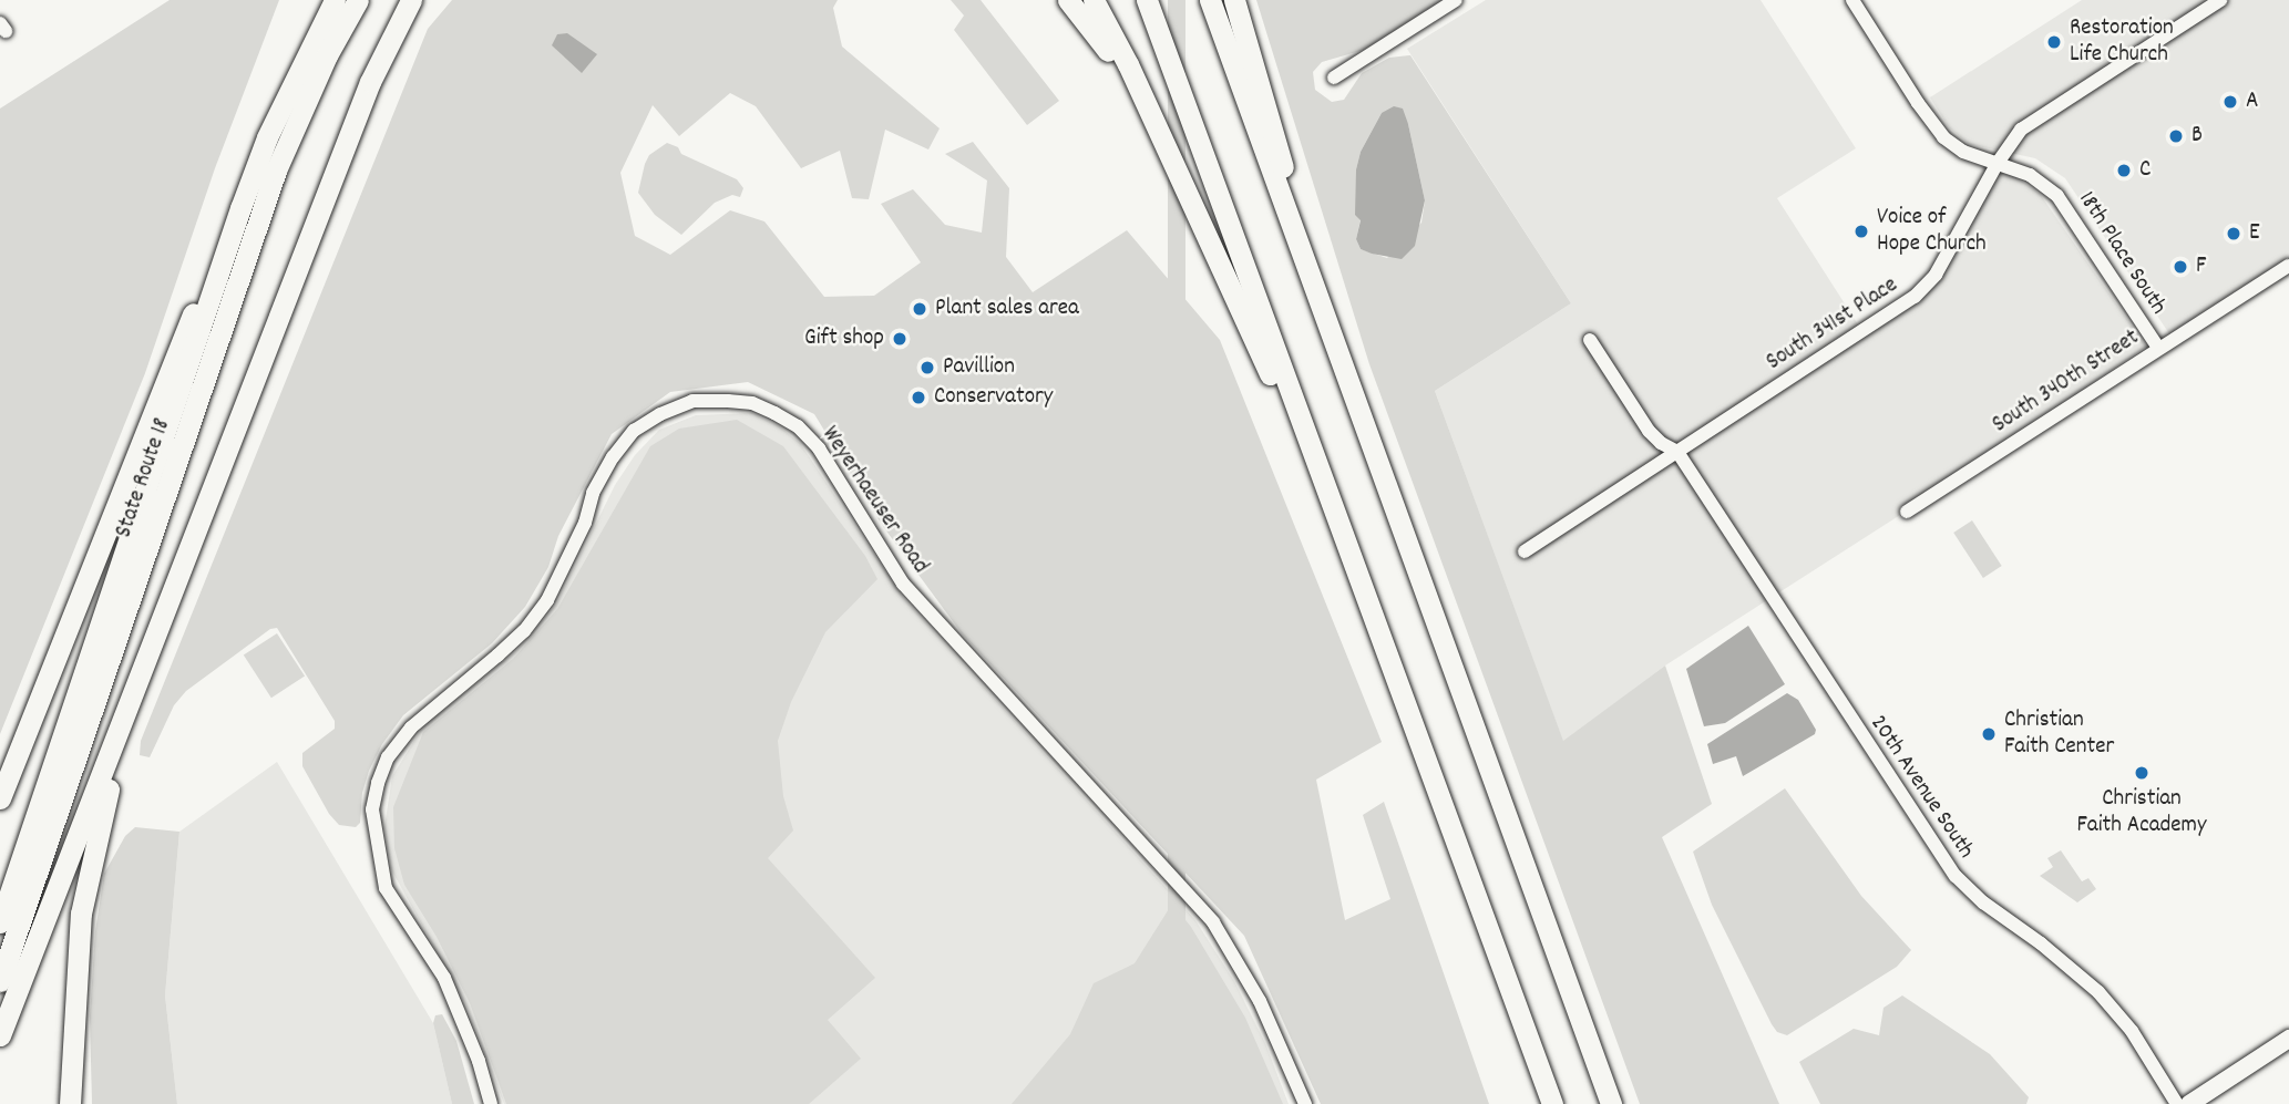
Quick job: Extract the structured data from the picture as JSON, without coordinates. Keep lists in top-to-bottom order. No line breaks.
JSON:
{"streets":{"highway":["State Route 18"],"street":["18th Place South","South 341st Place","South 340th Street","Weyerhaeuser Road","20th Avenue South"]},"crossings":[["18th Place South","South 341st Place"],["18th Place South","South 340th Street"],["South 341st Place","20th Avenue South"]],"places":["Restoration Life Church","A","B","C","Voice of Hope Church","E","F","Plant sales area","Gift shop","Pavillion","Conservatory","Christian Faith Center","Christian Faith Academy"]}
